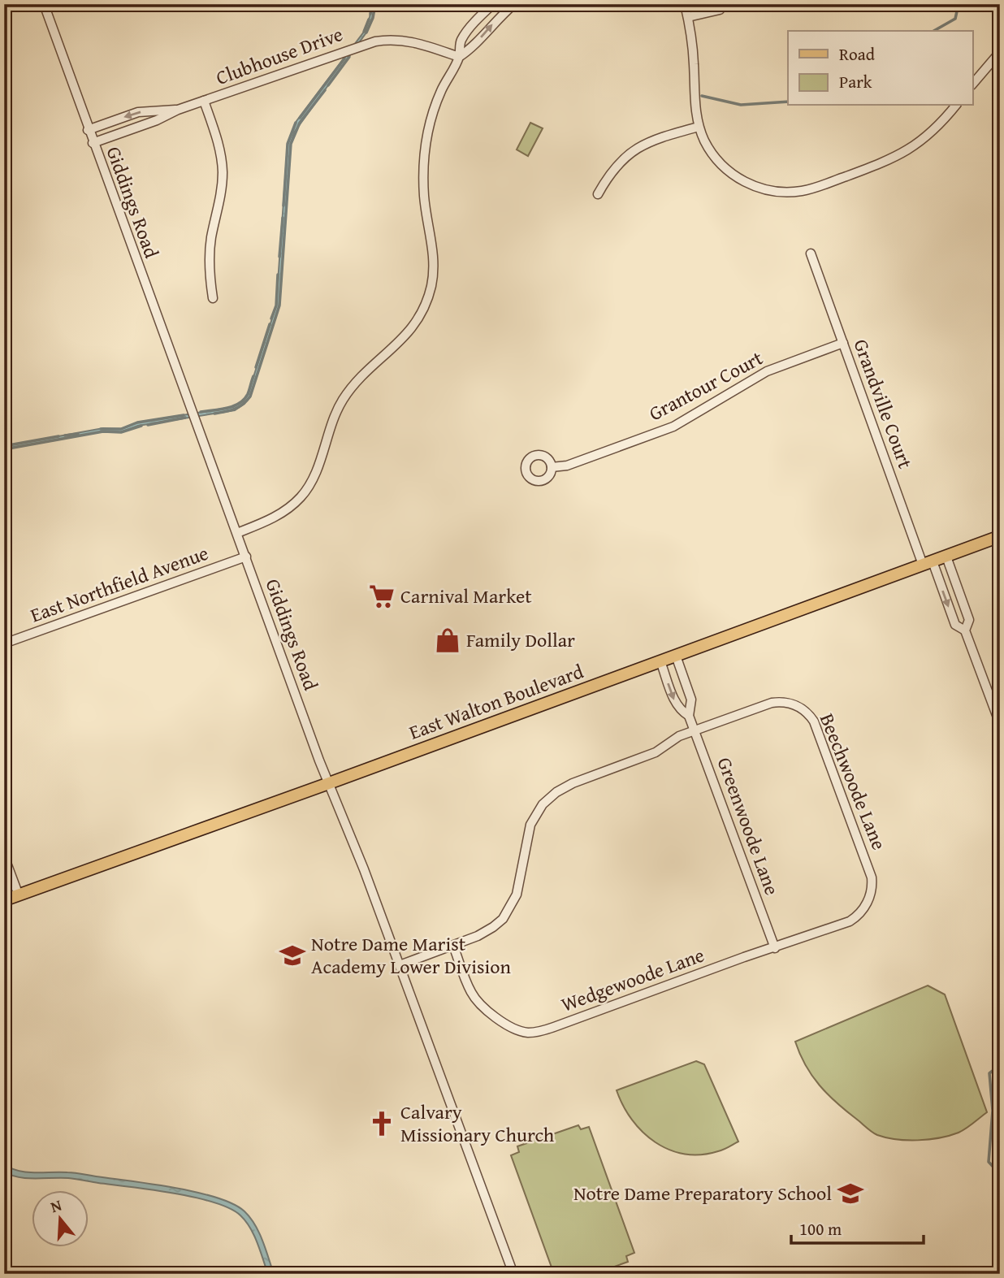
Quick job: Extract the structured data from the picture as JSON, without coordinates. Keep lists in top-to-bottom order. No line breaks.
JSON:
{"streets":{"main road":["East Walton Boulevard"],"street":["Clubhouse Drive","Giddings Road","Grantour Court","Grandville Court","East Northfield Avenue","Beechwoode Lane","Greenwoode Lane","Wedgewoode Lane"]},"crossings":[["Clubhouse Drive","Giddings Road"],["Giddings Road","East Northfield Avenue"],["Giddings Road","East Walton Boulevard"],["Giddings Road","Beechwoode Lane"],["Grantour Court","Grandville Court"],["Grandville Court","East Walton Boulevard"],["East Walton Boulevard","Greenwoode Lane"],["Beechwoode Lane","Greenwoode Lane"],["Beechwoode Lane","Wedgewoode Lane"],["Greenwoode Lane","Wedgewoode Lane"]],"places":{"supermarket":["Carnival Market"],"shop":["Family Dollar"],"school or university":["Notre Dame Marist Academy Lower Division","Notre Dame Preparatory School"],"church":["Calvary Missionary Church"]},"legend":["Road","Park"],"scale_bar":"100 m","north":"top"}
